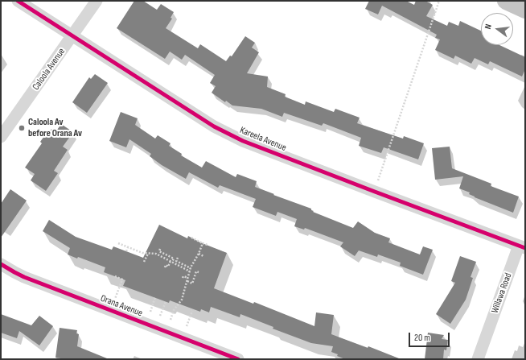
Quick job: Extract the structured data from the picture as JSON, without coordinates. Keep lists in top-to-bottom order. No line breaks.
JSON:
{"streets":{"street":["Caloola Avenue","Kareela Avenue","Willawa Road","Orana Avenue"]},"crossings":[["Caloola Avenue","Kareela Avenue"],["Kareela Avenue","Willawa Road"]],"places":["Caloola Av before Orana Av"],"scale_bar":"20 m","north":"left"}
